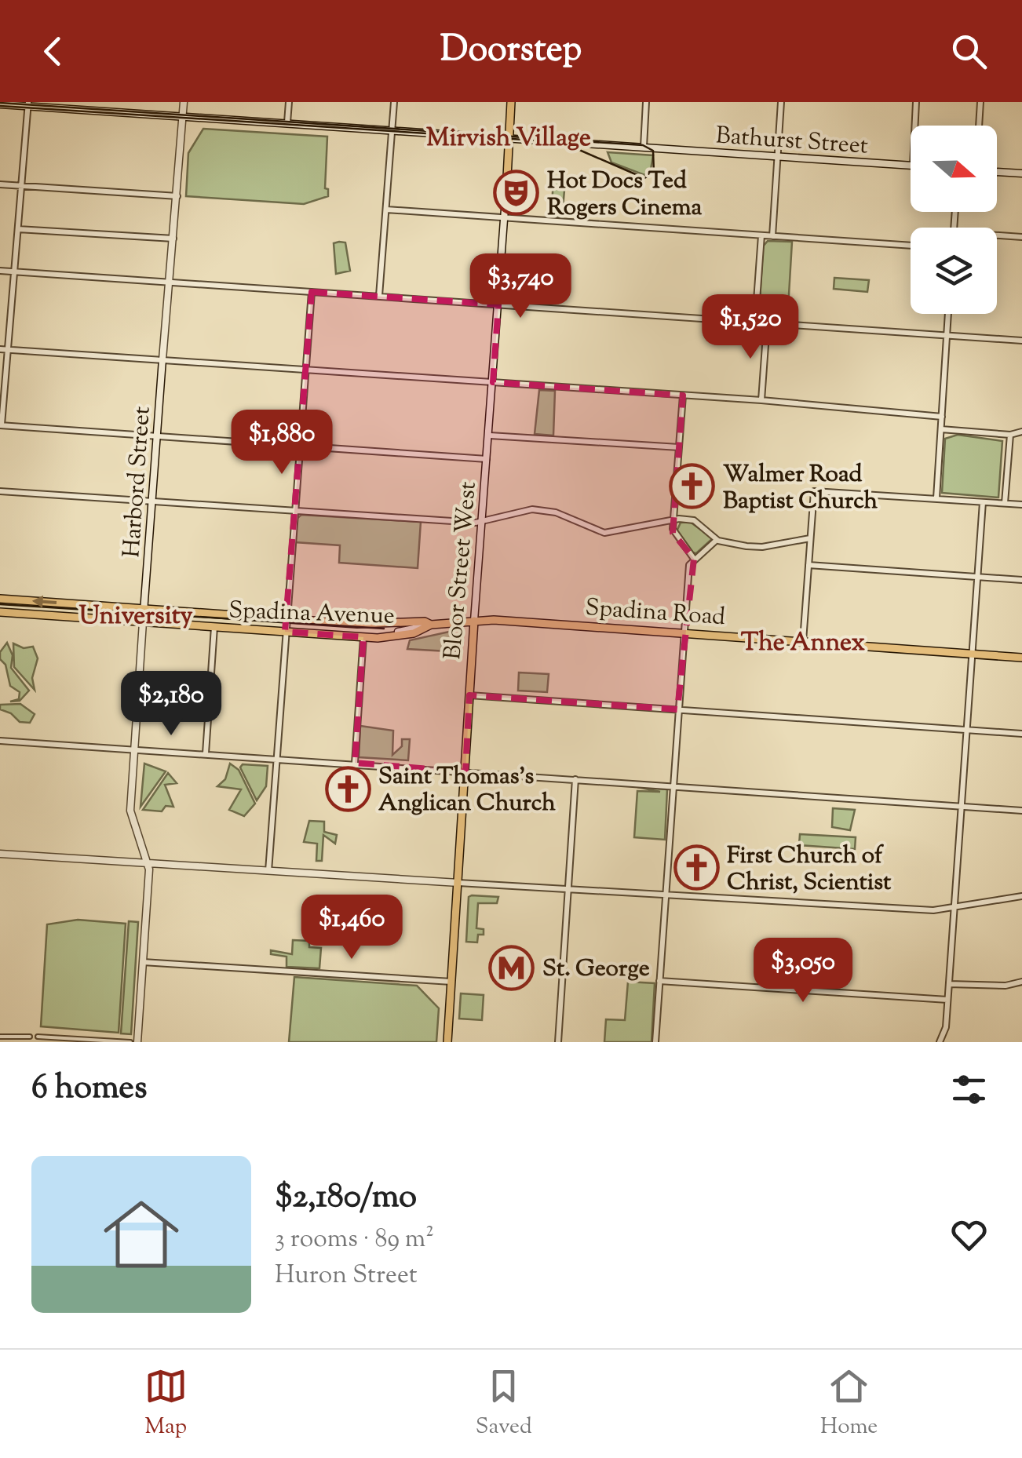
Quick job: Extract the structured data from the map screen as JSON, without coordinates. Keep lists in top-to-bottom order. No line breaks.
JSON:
{"streets":{"main road":["Bathurst Street","Harbord Street","Bloor Street West","Spadina Road","Spadina Avenue"]},"crossings":[["Bathurst Street","Harbord Street"],["Bathurst Street","Bloor Street West"],["Harbord Street","Spadina Avenue"],["Bloor Street West","Spadina Road"],["Bloor Street West","Spadina Avenue"],["Spadina Road","Spadina Avenue"]],"districts":["Mirvish Village","University","The Annex"],"places":{"theatre":["Hot Docs Ted Rogers Cinema"],"church":["Walmer Road Baptist Church","Saint Thomas's Anglican Church","First Church of Christ, Scientist"],"metro station":["St. George"]},"north":"right","page":{"header":"Doorstep","price":["$3,740","$1,520","$1,880","$2,180","$1,460","$3,050"],"heading":"6 homes","list":[{"name":"$2,180/mo","note":"3 rooms · 89 m² · Huron Street"}],"tabs":["Map","Saved","Home"]}}
